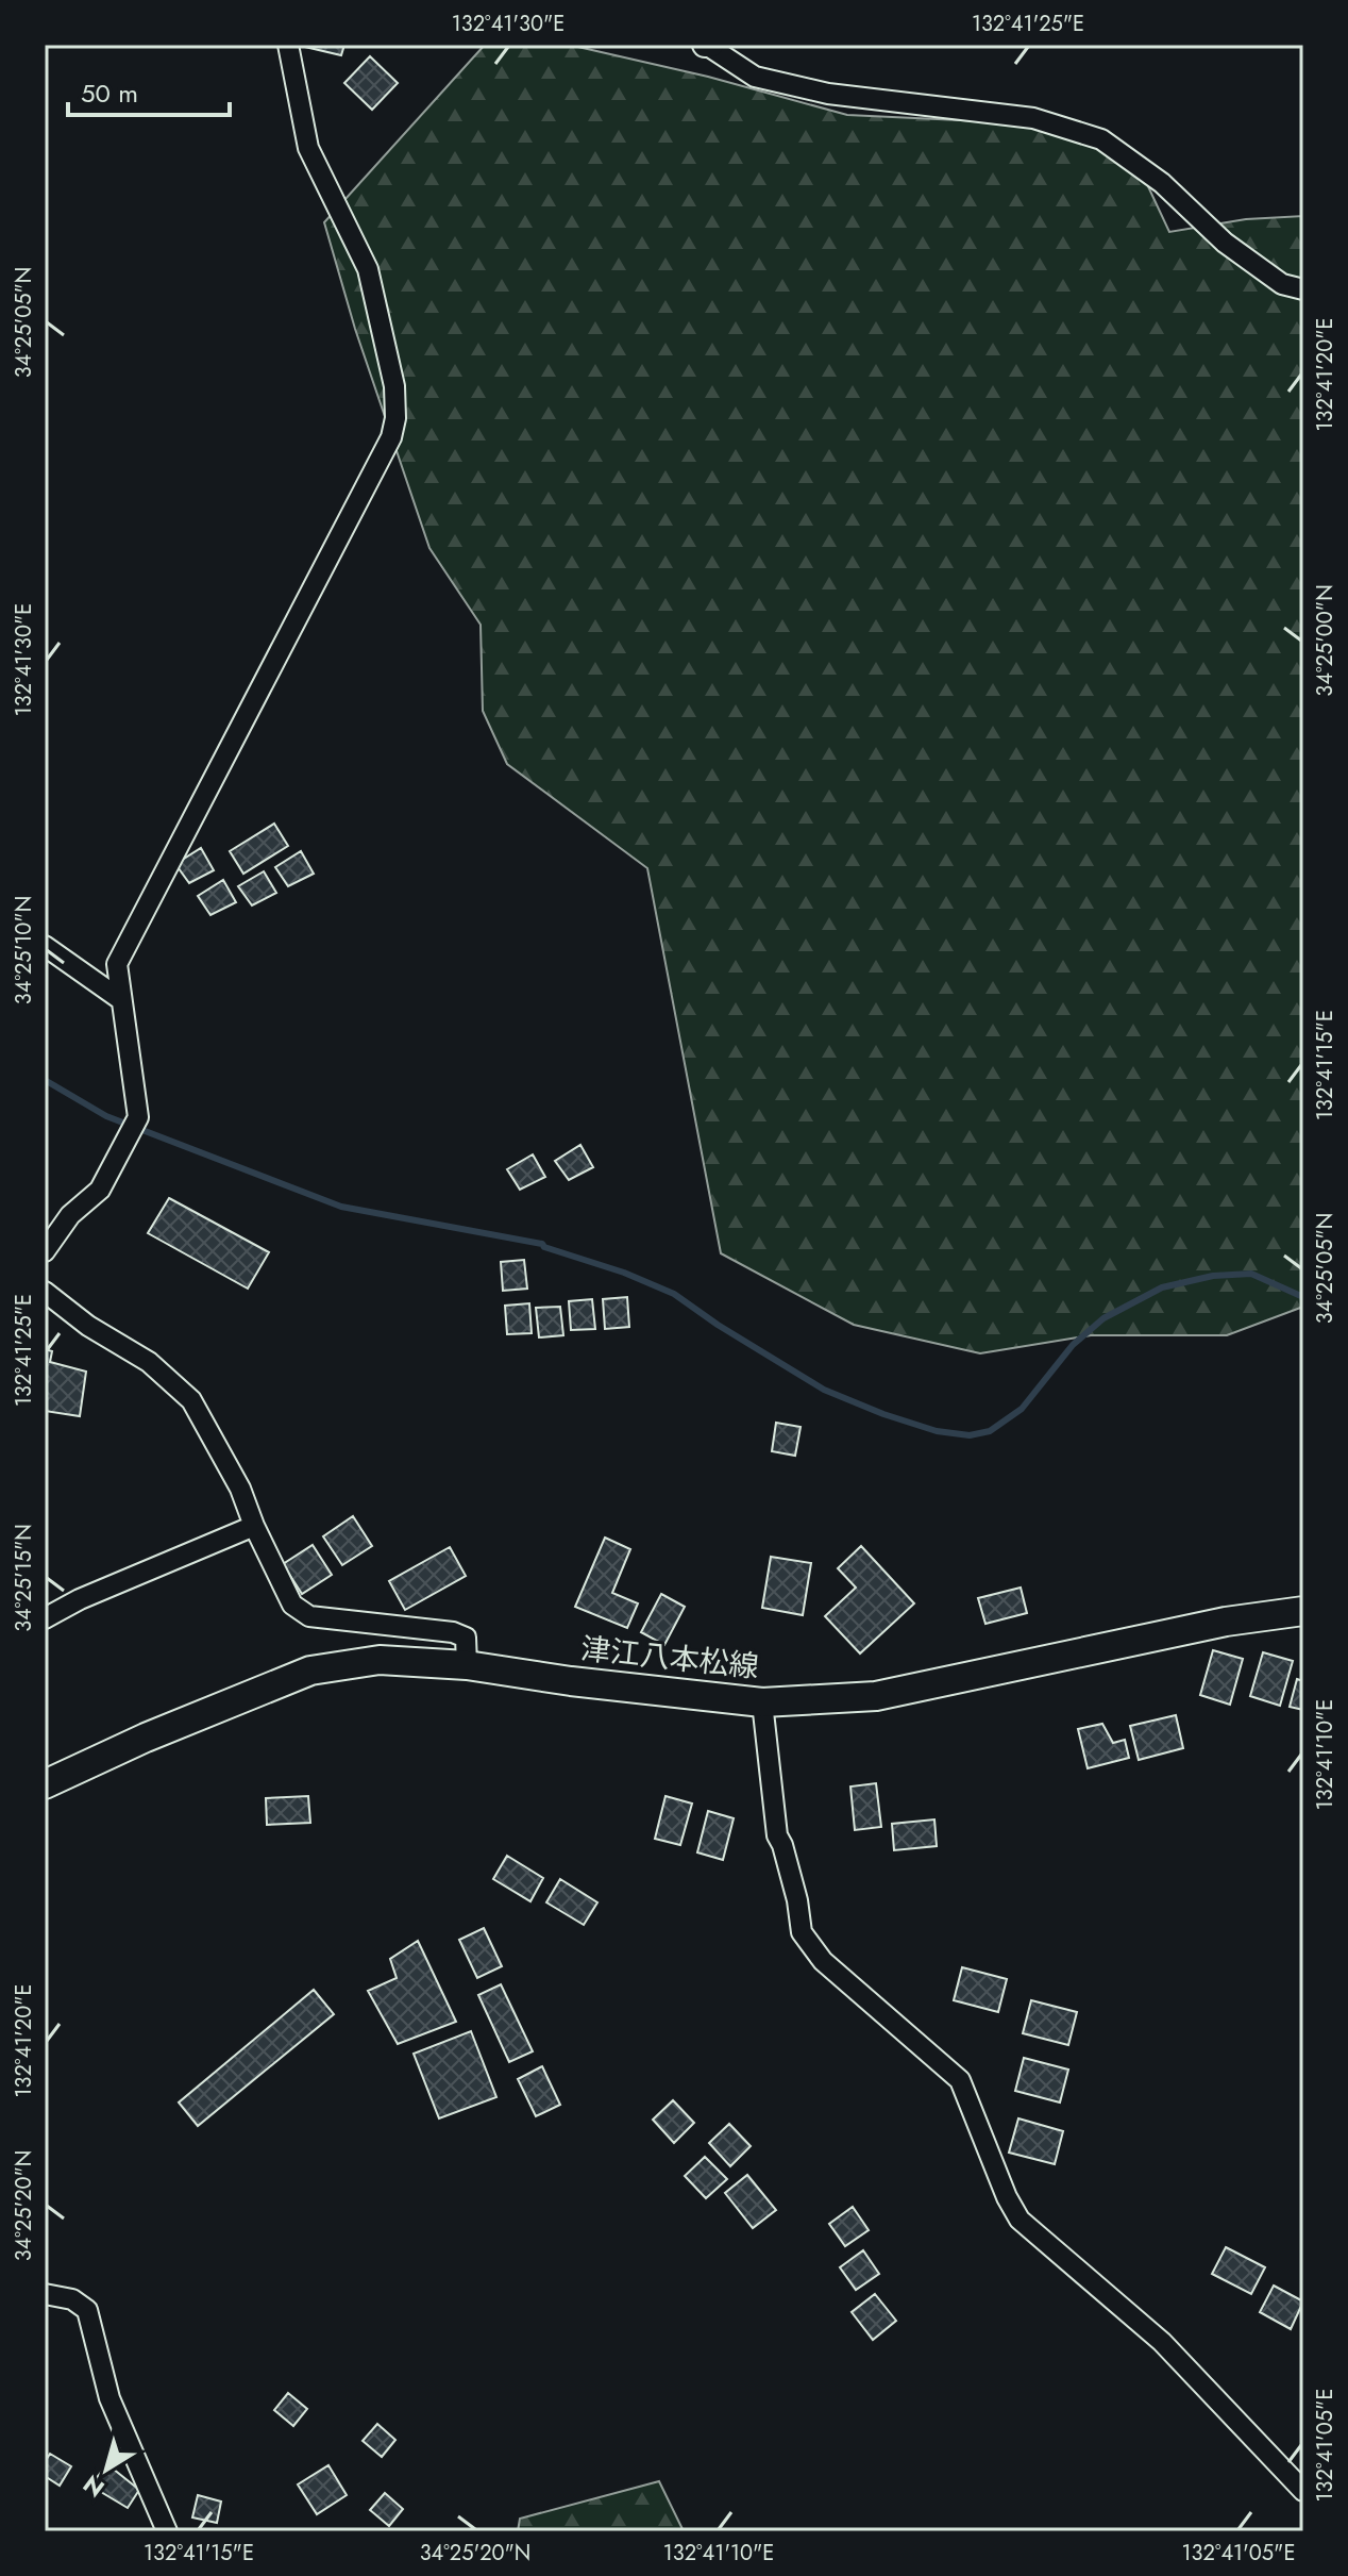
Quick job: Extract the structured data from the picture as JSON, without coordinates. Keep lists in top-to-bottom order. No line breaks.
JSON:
{"streets":{"main road":["津江八本松線"]},"scale_bar":"50 m","north":"bottom left","coordinates":["132°41'30\"E","132°41'25\"E","34°25'05\"N","132°41'20\"E","34°25'00\"N","34°25'10\"N","132°41'15\"E","34°25'15\"N","132°41'10\"E","34°25'20\"N","132°41'05\"E"]}
